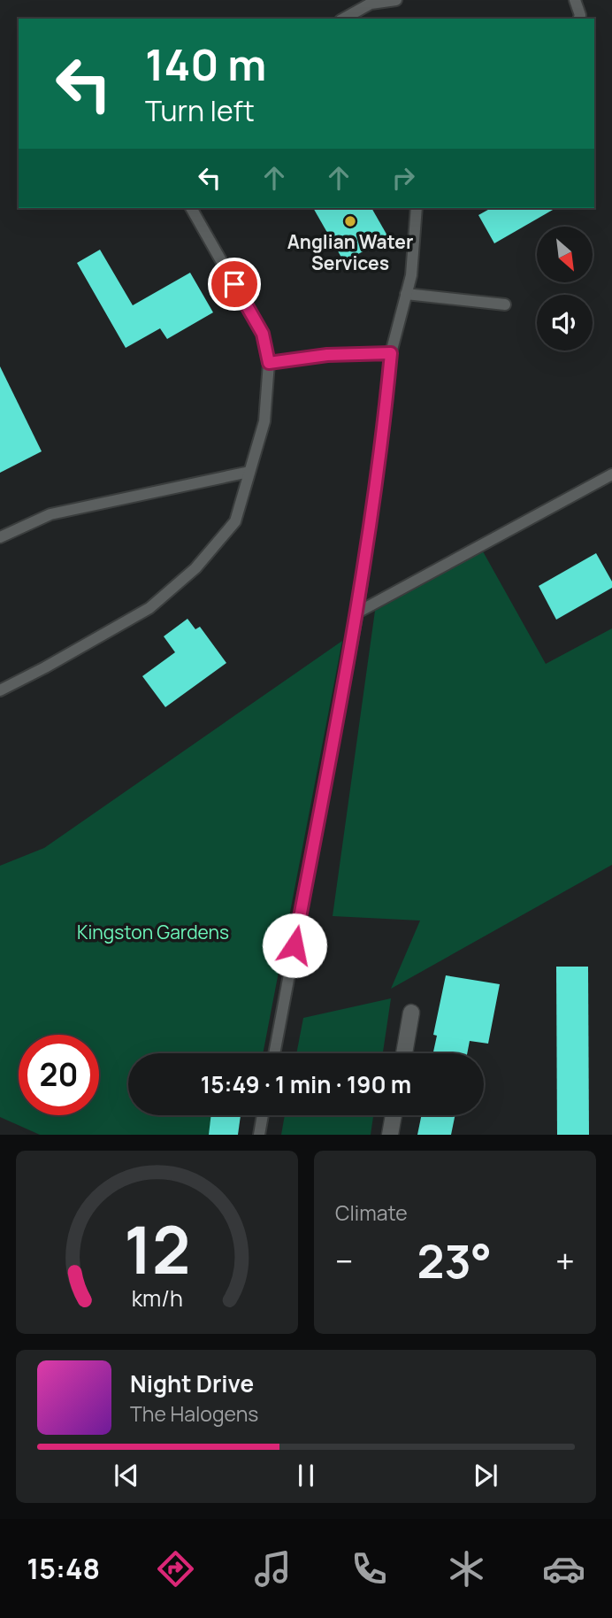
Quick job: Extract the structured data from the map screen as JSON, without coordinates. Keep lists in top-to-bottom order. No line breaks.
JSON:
{"parks":["Kingston Gardens"],"places":["Anglian Water Services"],"north":"bottom right","page":{"turn":["140 m","Turn left"],"limit":"20","trip":"15:49 · 1 min · 190 m","tile":"Climate","heat":["−","23°","+"],"song":["Night Drive","The Halogens"],"tabs":"15:48","gauge":["12","km/h"]}}
